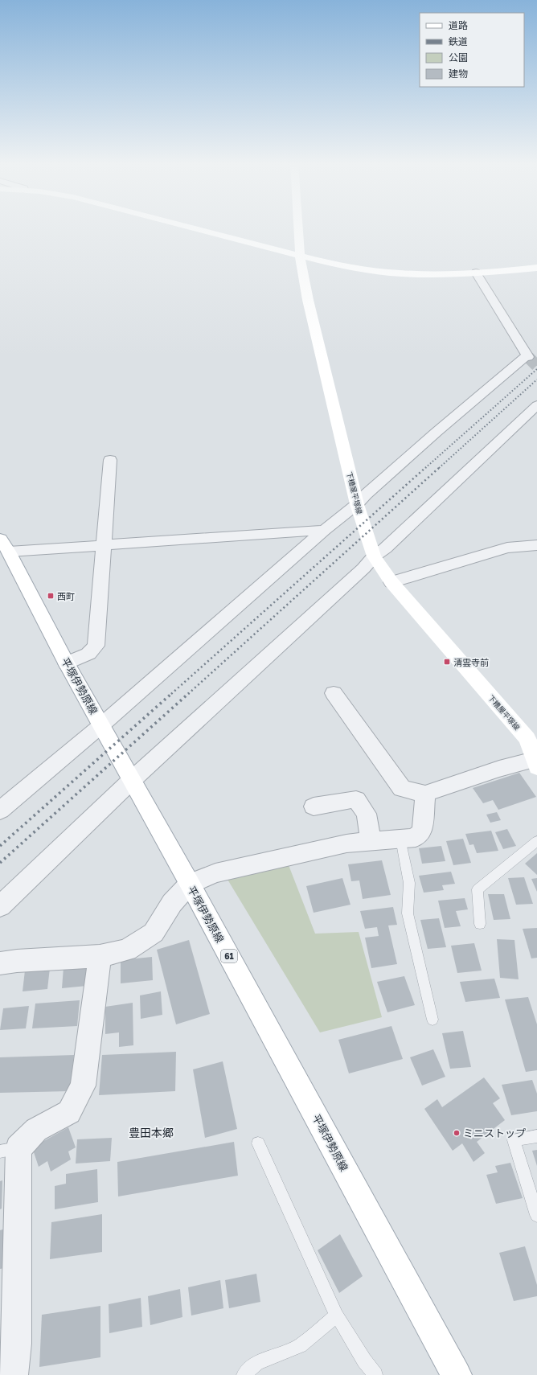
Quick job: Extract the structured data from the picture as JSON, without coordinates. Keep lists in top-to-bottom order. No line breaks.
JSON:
{"streets":{"main road":["下糟屋平塚線","平塚伊勢原線","61"]},"districts":["豊田本郷"],"places":{"transit":["西町","清雲寺前"],"other":["ミニストップ"]},"legend":["道路","鉄道","公園","建物"]}
